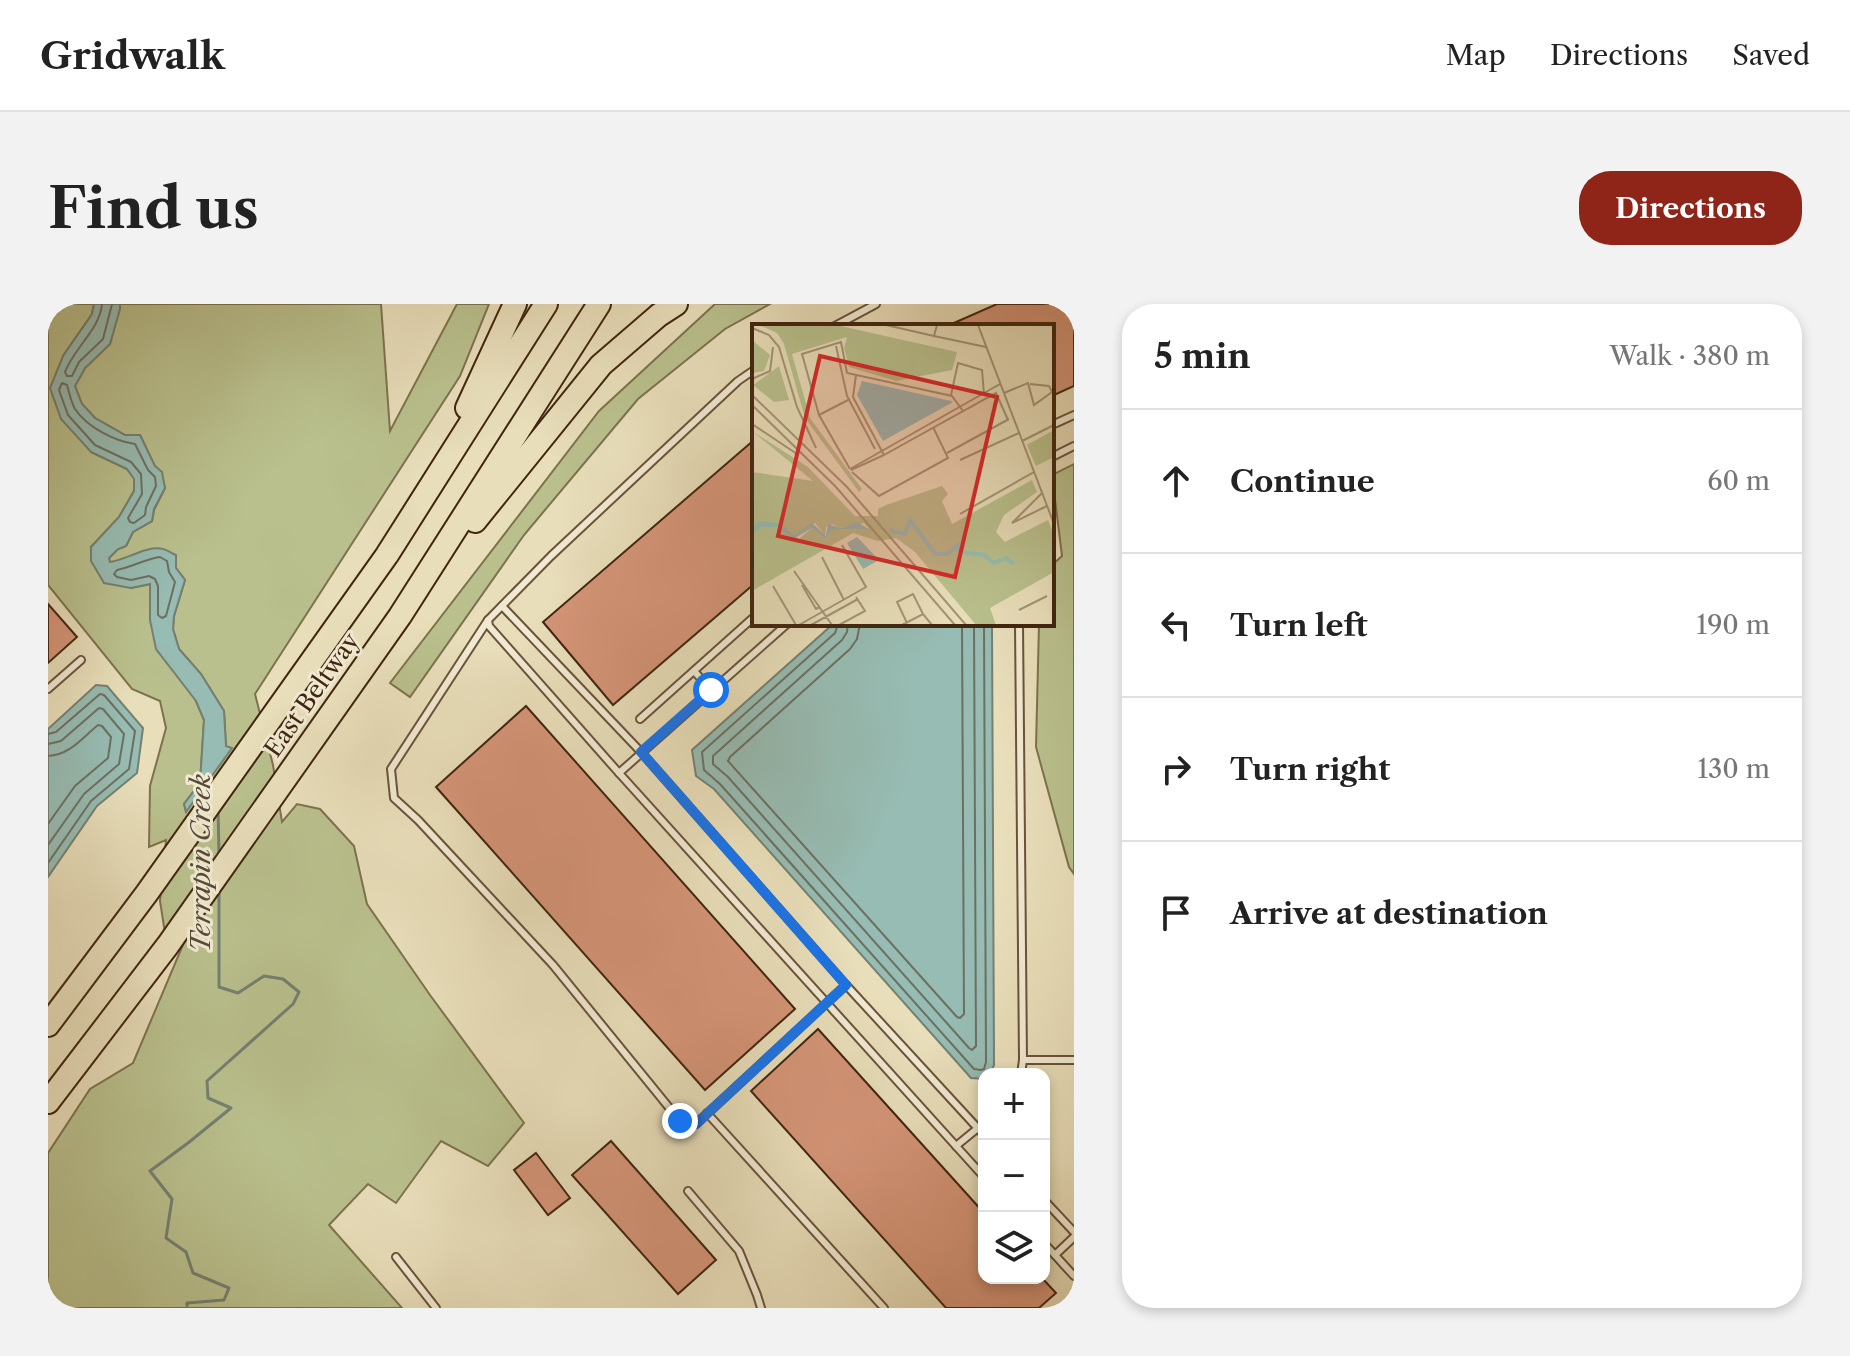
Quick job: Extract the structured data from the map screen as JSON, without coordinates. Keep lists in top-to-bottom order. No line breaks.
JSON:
{"streets":{"highway":["East Beltway"]},"water":["Terrapin Creek"],"page":{"header":"Gridwalk","nav":["Map","Directions","Saved"],"buttons":"Directions","title":"Find us","heading":["5 min","Walk · 380 m"],"list":[["Continue","60 m"],["Turn left","190 m"],["Turn right","130 m"],"Arrive at destination"],"map_buttons":["+","−"]}}
